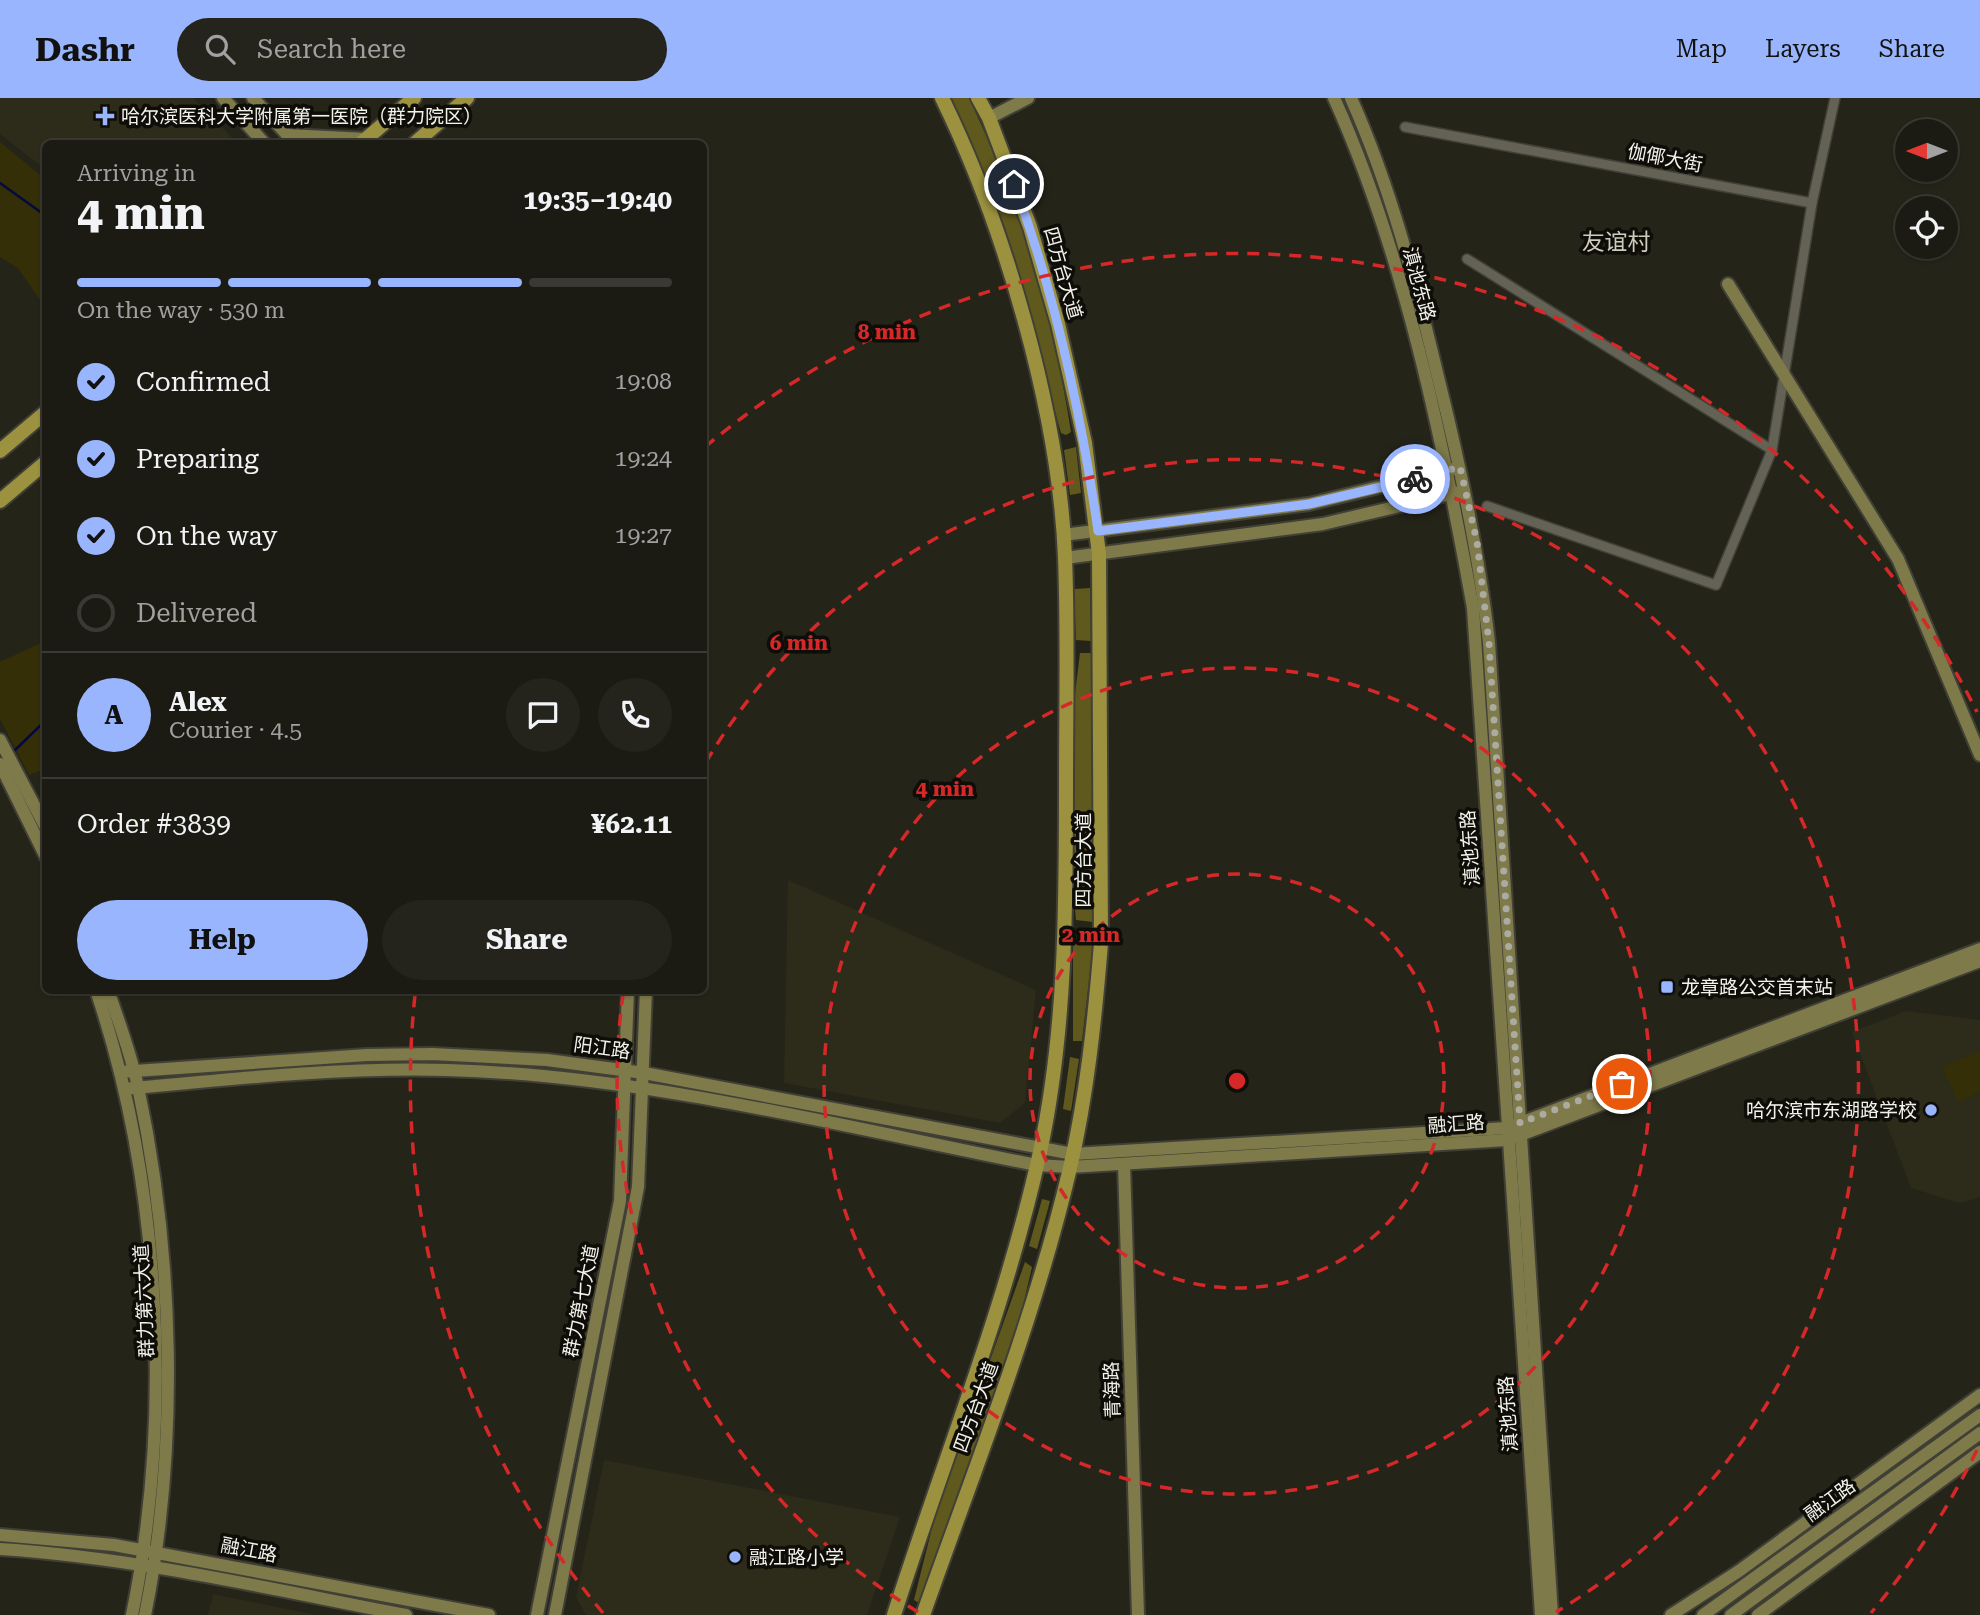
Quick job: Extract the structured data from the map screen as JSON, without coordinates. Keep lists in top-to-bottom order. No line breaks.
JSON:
{"streets":{"main road":["四方台大道"],"street":["伽倻大街","滇池东路","阳江路","融汇路","群力第六大道","群力第七大道","青海路","融江路"]},"crossings":[["四方台大道","阳江路"],["四方台大道","融汇路"],["滇池东路","融汇路"],["阳江路","融汇路"],["阳江路","群力第六大道"],["阳江路","群力第七大道"],["融汇路","青海路"],["群力第六大道","融江路"]],"districts":["友谊村"],"places":{"health":["哈尔滨医科大学附属第一医院（群力院区）"],"transit":["龙章路公交首末站"],"other":["哈尔滨市东湖路学校","融江路小学"]},"north":"left","page":{"header":"Dashr","search":"Search here","nav":["Map","Layers","Share"],"heading":["4 min","Arriving in","19:35–19:40"],"panel":["Alex","Courier · 4.5","Order #3839","¥62.11"],"bar":"On the way · 530 m","list":[["Confirmed","19:08"],["Preparing","19:24"],["On the way","19:27"],"Delivered"],"round":"A","buttons":["Help","Share"]},"rings":["8 min","6 min","4 min","2 min"]}
